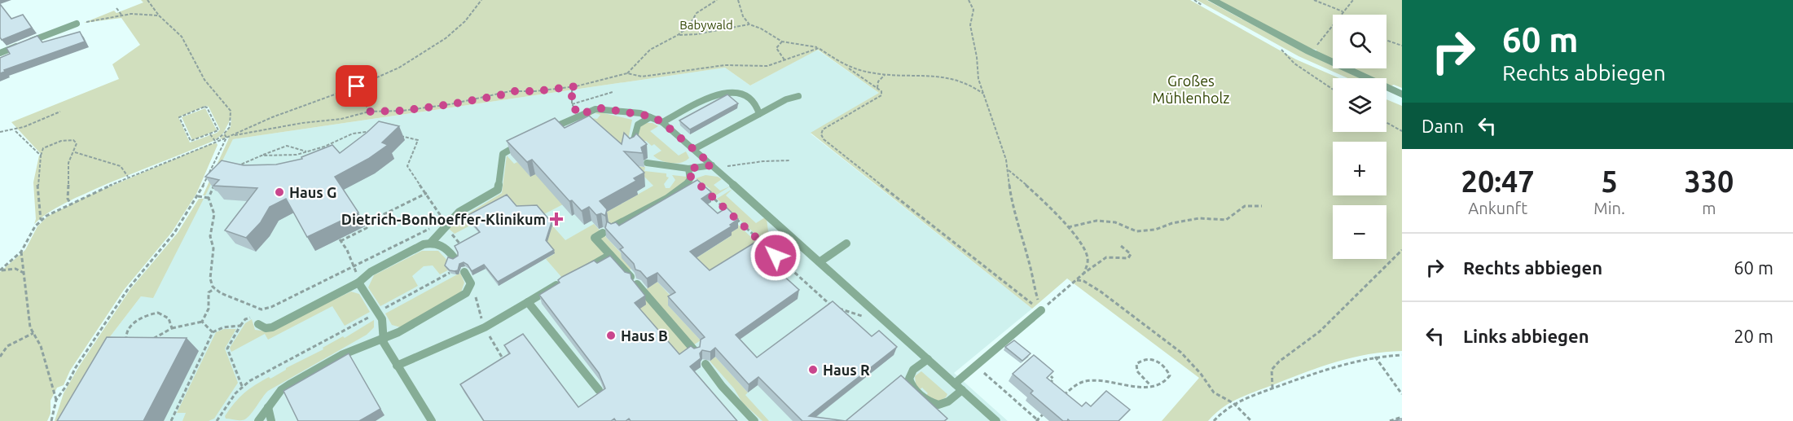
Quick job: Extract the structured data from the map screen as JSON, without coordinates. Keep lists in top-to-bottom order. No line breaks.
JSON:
{"parks":["Babywald","Großes Mühlenholz"],"places":{"other":["Haus G","Haus B","Haus R"],"health":["Dietrich-Bonhoeffer-Klinikum"]},"page":{"turn":["60 m","Rechts abbiegen"],"map_buttons":["+","−"],"then":"Dann","eta":["20:47","Ankunft","5","Min.","330","m"],"list":[{"name":"Rechts abbiegen","value":"60 m"},{"name":"Links abbiegen","value":"20 m"}]}}
